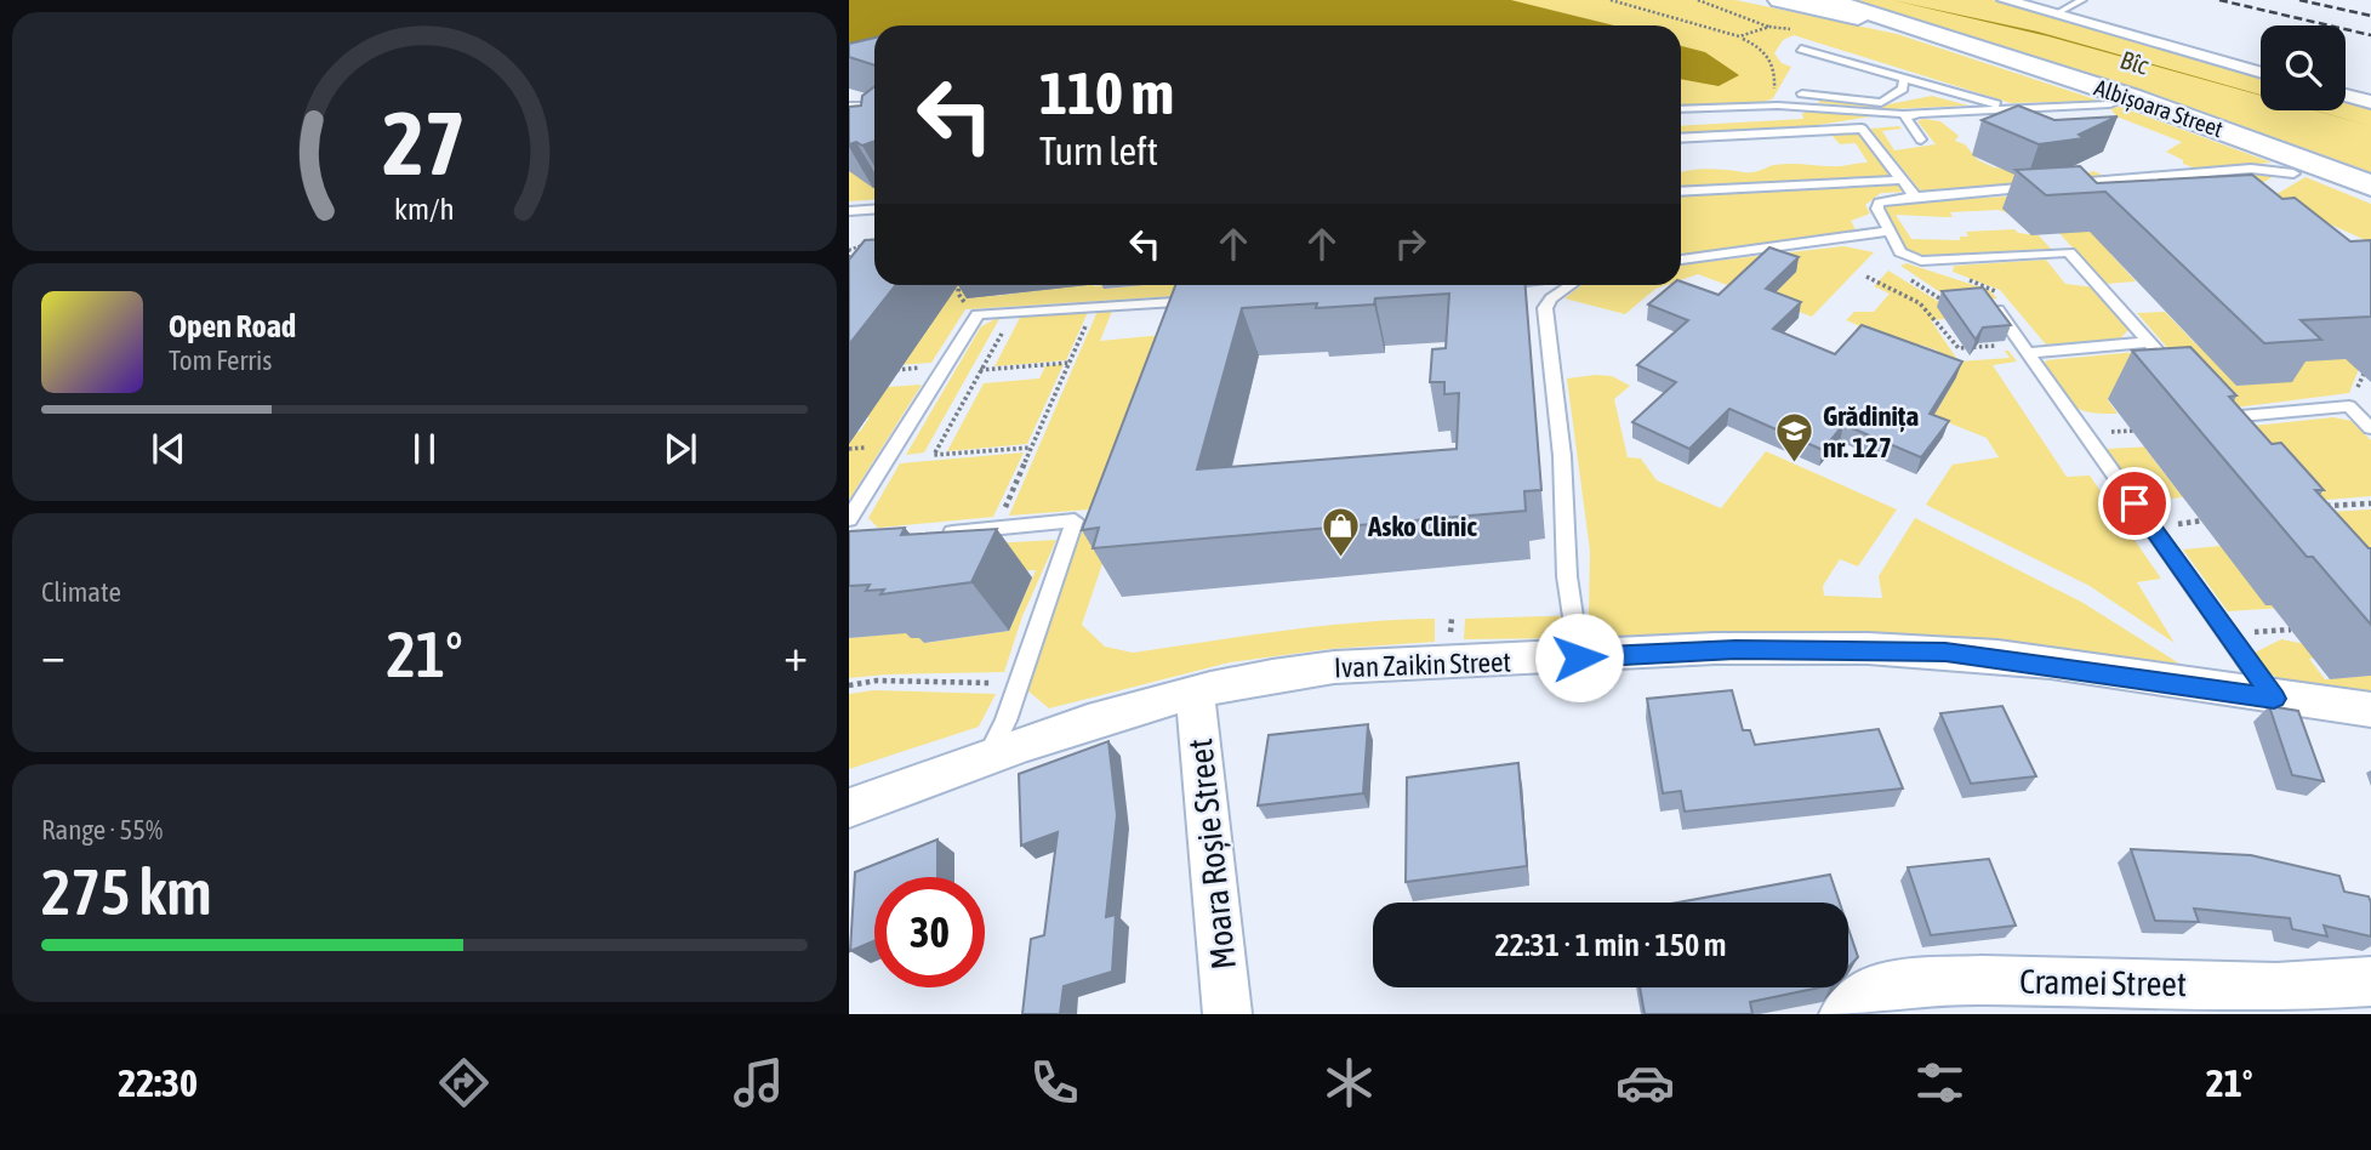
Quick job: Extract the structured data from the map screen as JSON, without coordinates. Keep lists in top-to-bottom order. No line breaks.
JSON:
{"streets":{"main road":["Albișoara Street"],"street":["Ivan Zaikin Street","Moara Roșie Street","Cramei Street"]},"crossings":[["Ivan Zaikin Street","Moara Roșie Street"]],"water":["Bîc"],"places":{"school or university":["Grădinița nr. 127"],"shop":["Asko Clinic"]},"page":{"turn":["110 m","Turn left"],"song":["Open Road","Tom Ferris"],"tile":["Climate",["Range · 55%","275 km"]],"heat":["−","21°","+"],"limit":"30","trip":"22:31 · 1 min · 150 m","tabs":["22:30","21°"],"gauge":["27","km/h"]}}
